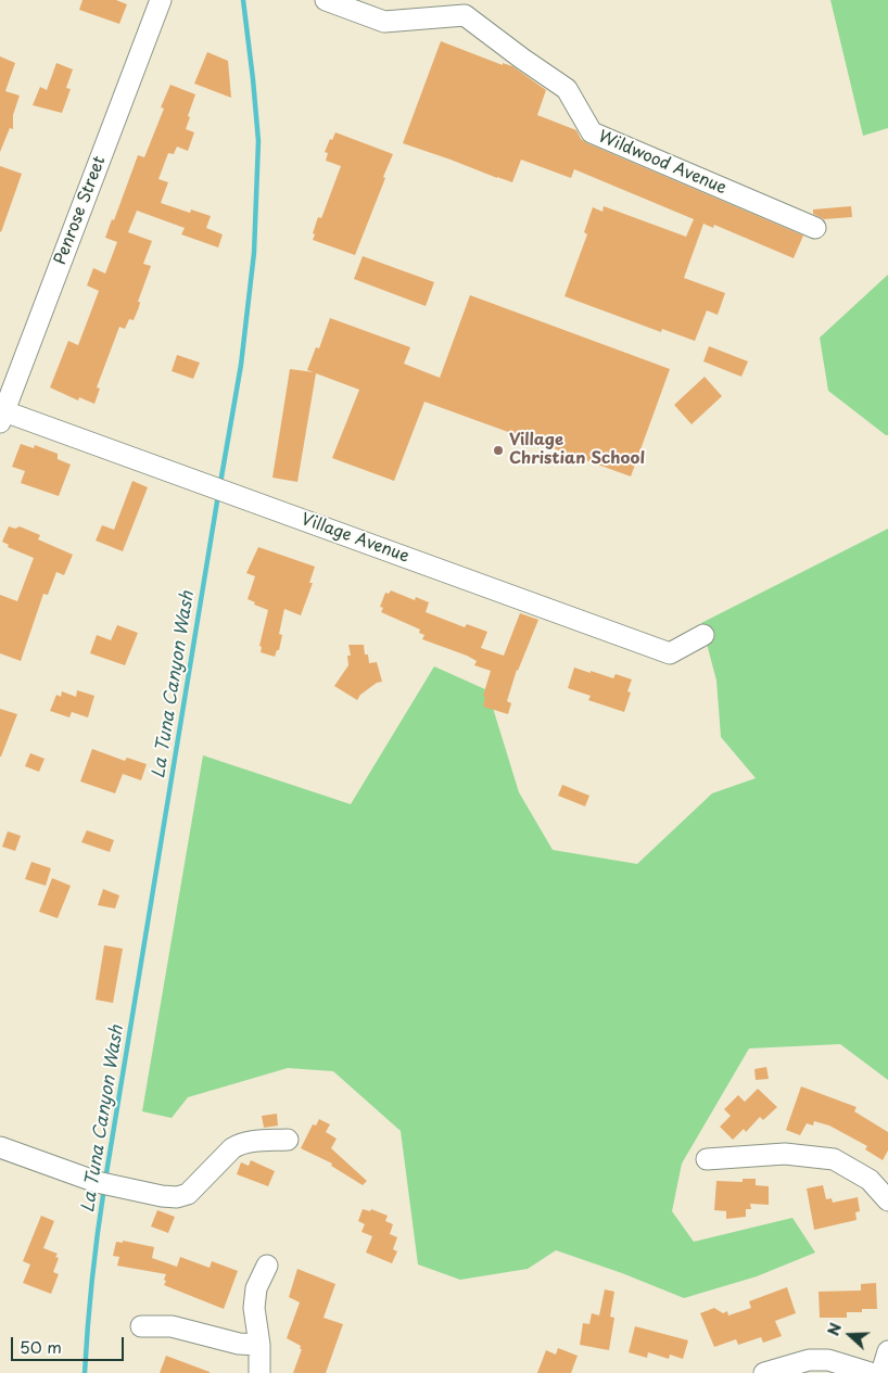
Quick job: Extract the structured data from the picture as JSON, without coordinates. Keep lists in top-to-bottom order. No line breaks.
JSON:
{"streets":{"street":["Wildwood Avenue","Penrose Street","Village Avenue"]},"crossings":[["Penrose Street","Village Avenue"]],"water":["La Tuna Canyon Wash"],"places":["Village Christian School"],"scale_bar":"50 m","north":"left"}
